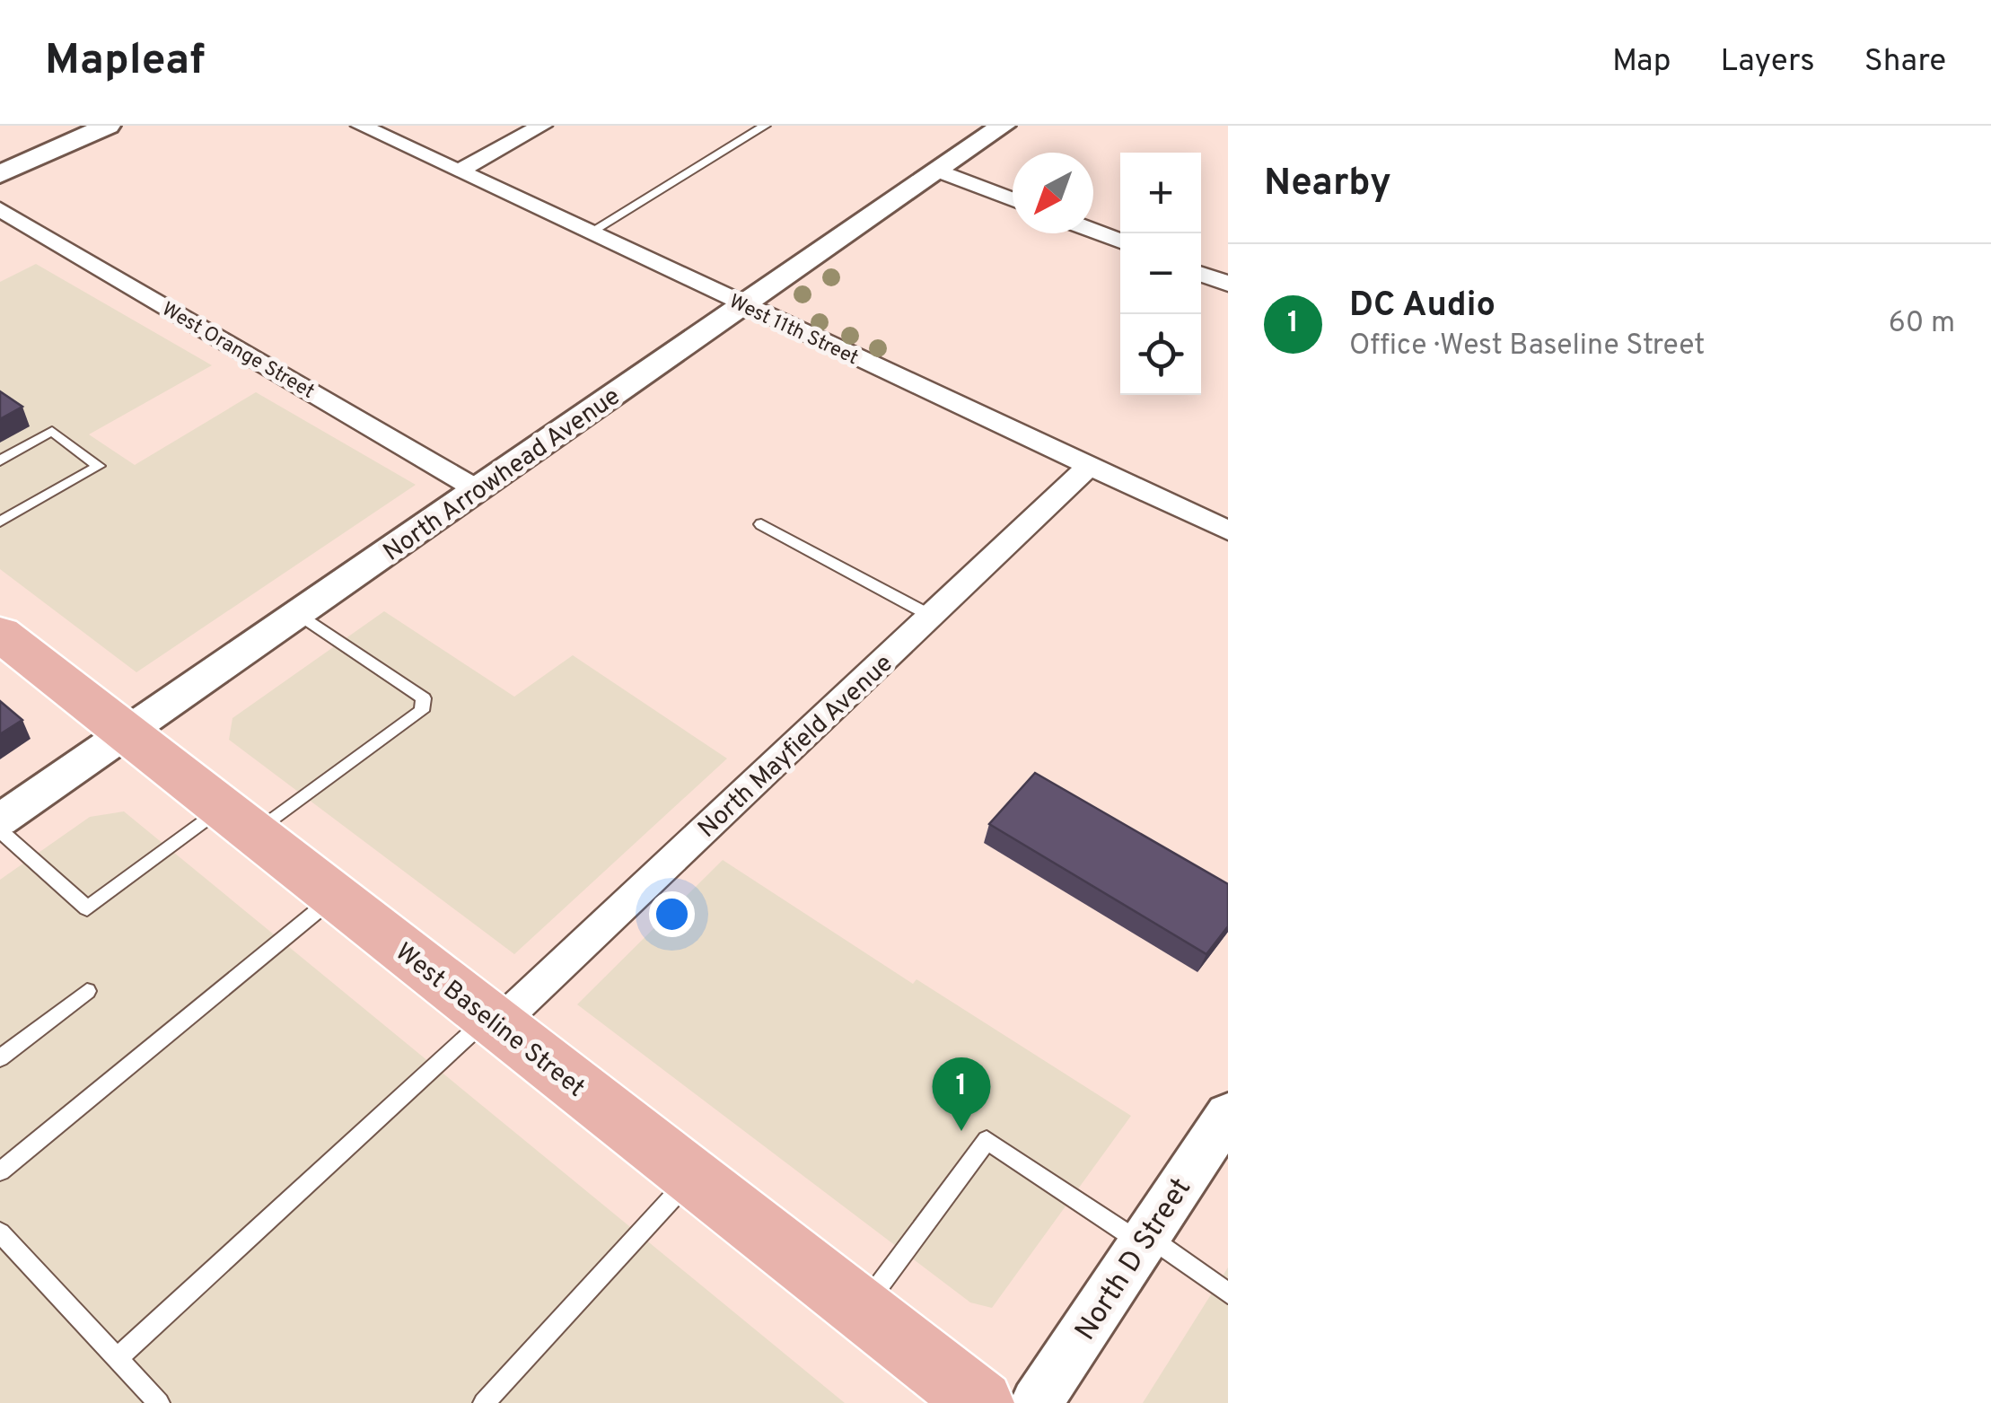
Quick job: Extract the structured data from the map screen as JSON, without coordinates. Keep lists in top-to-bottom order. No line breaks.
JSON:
{"streets":{"main road":["West Baseline Street"],"street":["West 11th Street","West Orange Street","North Arrowhead Avenue","North Mayfield Avenue","North D Street"]},"crossings":[["West 11th Street","North Arrowhead Avenue"],["West 11th Street","North Mayfield Avenue"],["West Orange Street","North Arrowhead Avenue"],["North Arrowhead Avenue","West Baseline Street"],["North Mayfield Avenue","West Baseline Street"]],"north":"bottom left","page":{"header":"Mapleaf","nav":["Map","Layers","Share"],"heading":"Nearby","map_buttons":["+","−"],"list":[{"mark":"1","name":"DC Audio","note":"Office · West Baseline Street","value":"60 m"}],"pins":"1"}}
